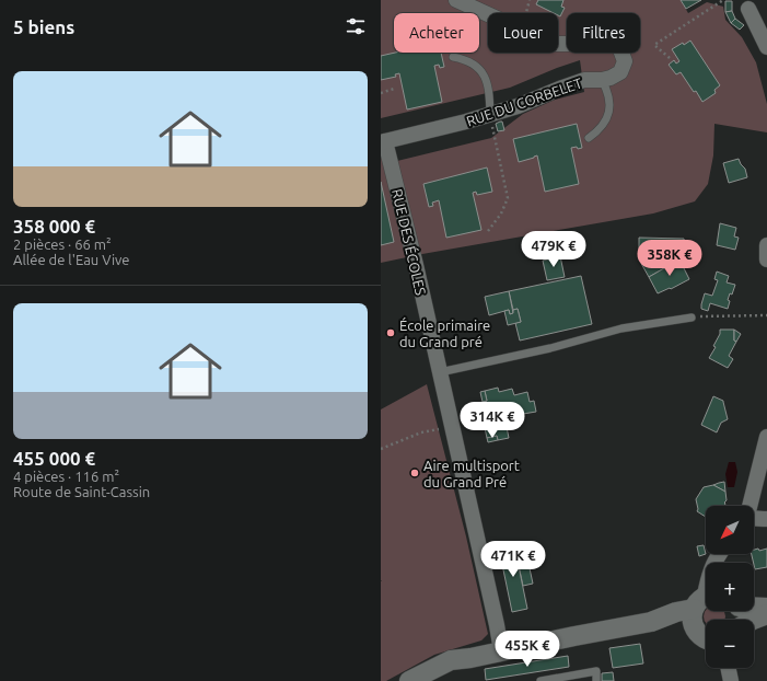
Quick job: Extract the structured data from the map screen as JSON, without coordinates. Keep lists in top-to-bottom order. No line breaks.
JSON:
{"streets":{"street":["RUE DU CORBELET","RUE DES ÉCOLES"]},"crossings":[["RUE DU CORBELET","RUE DES ÉCOLES"]],"places":["École primaire du Grand pré","Aire multisport du Grand Pré"],"north":"bottom left","page":{"heading":"5 biens","chip":["Acheter","Louer","Filtres"],"list":[{"name":"358 000 €","note":"2 pièces · 66 m² · Allée de l'Eau Vive"},{"name":"455 000 €","note":"4 pièces · 116 m² · Route de Saint-Cassin"}],"price":["479K €","358K €","314K €","471K €","455K €"],"map_buttons":["+","−"]}}
